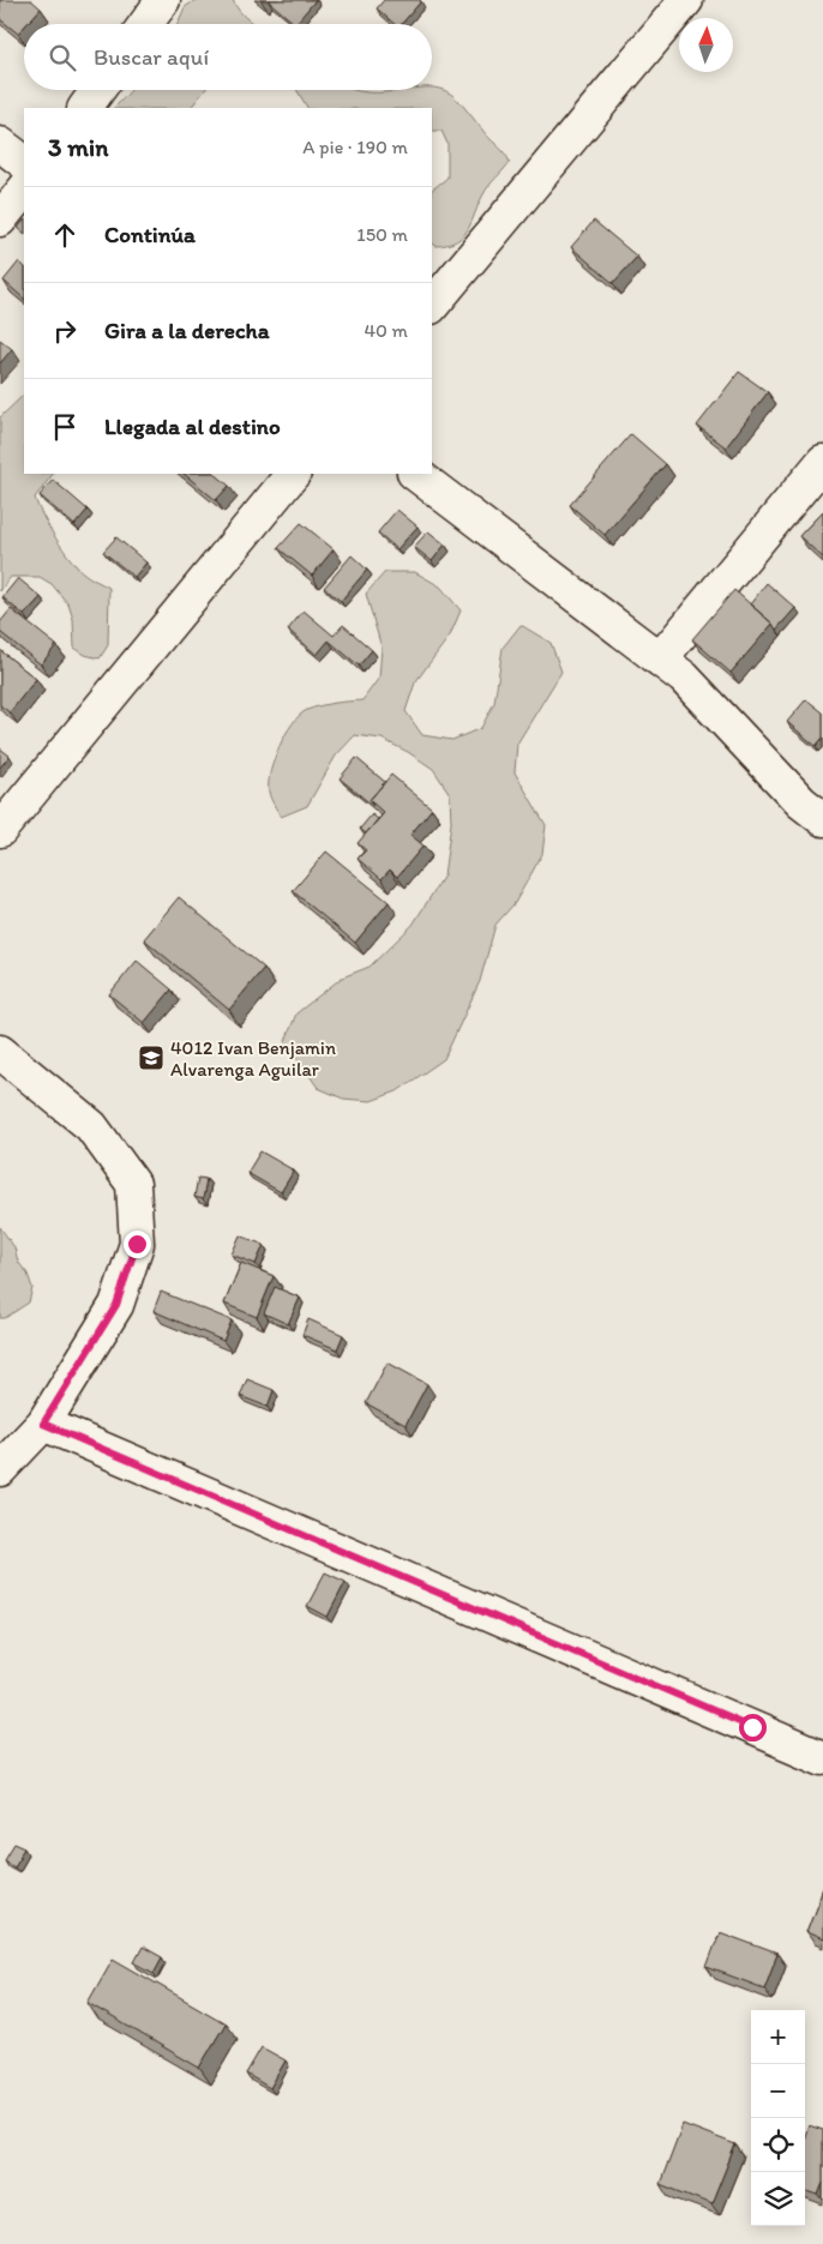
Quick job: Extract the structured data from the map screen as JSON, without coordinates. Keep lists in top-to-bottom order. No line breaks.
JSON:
{"places":{"school or university":["4012 Ivan Benjamin Alvarenga Aguilar"]},"north":"top","page":{"search":"Buscar aquí","heading":["3 min","A pie · 190 m"],"list":[["Continúa","150 m"],["Gira a la derecha","40 m"],"Llegada al destino"],"map_buttons":["+","−"]}}
